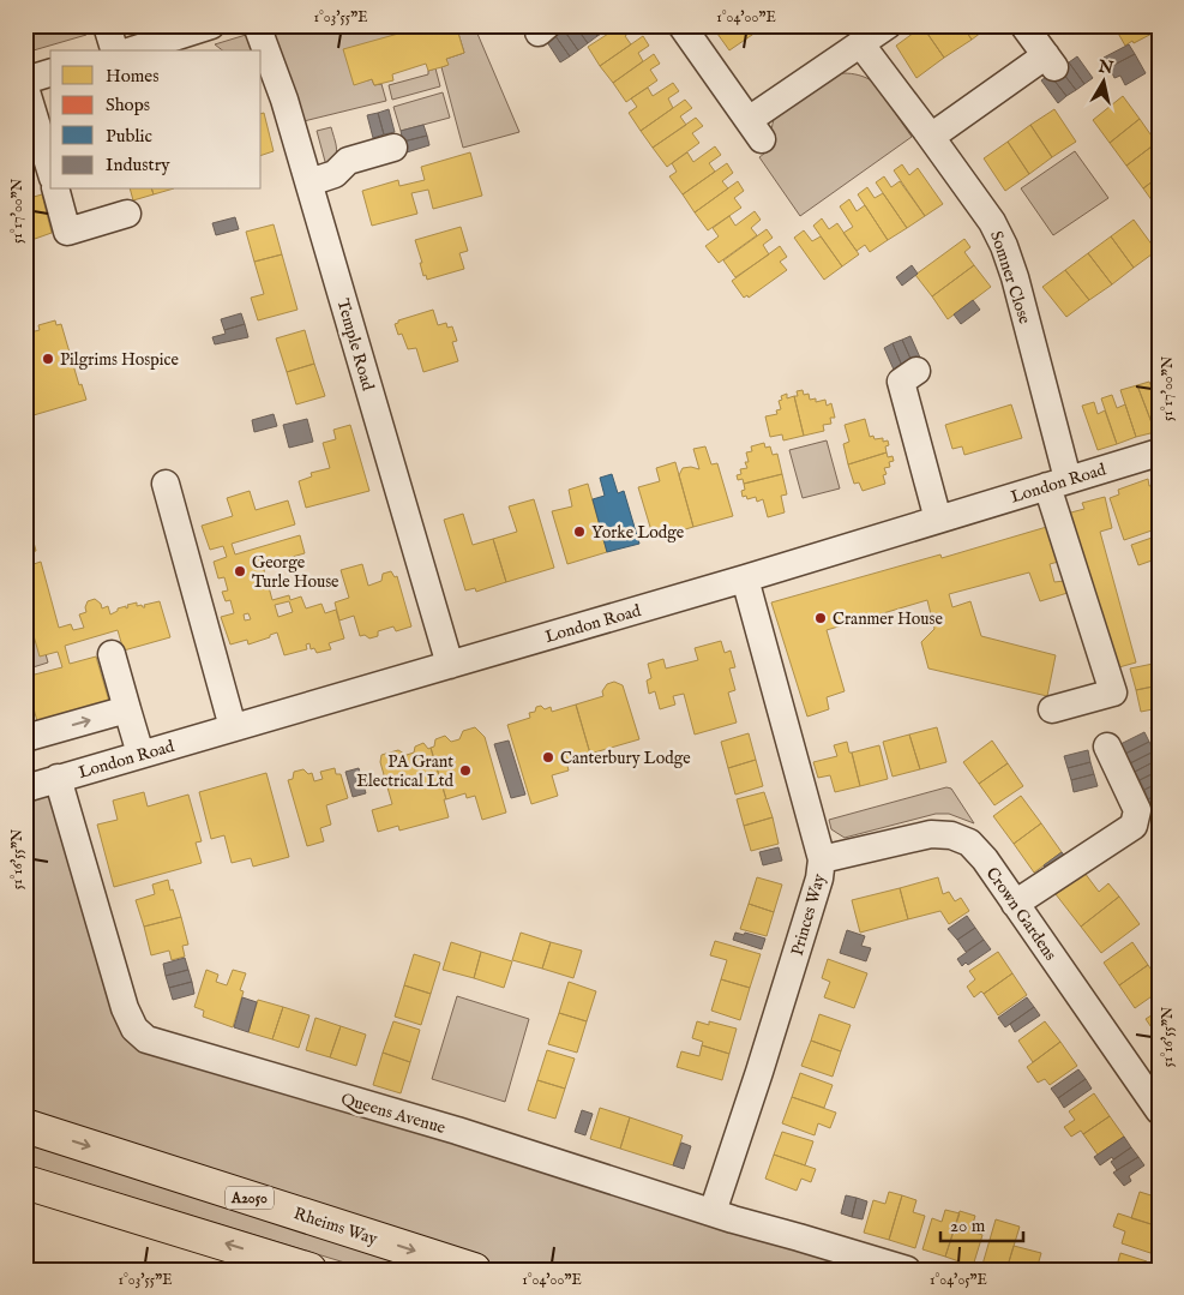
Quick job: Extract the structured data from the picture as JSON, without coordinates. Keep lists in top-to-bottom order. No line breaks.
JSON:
{"streets":{"main road":["A2050","Rheims Way"],"street":["Somner Close","Temple Road","London Road","Crown Gardens","Princes Way","Queens Avenue"]},"crossings":[["Somner Close","London Road"],["Temple Road","London Road"],["London Road","Princes Way"],["London Road","Queens Avenue"],["Crown Gardens","Princes Way"],["Princes Way","Queens Avenue"]],"places":["Pilgrims Hospice","Yorke Lodge","George Turle House","Cranmer House","Canterbury Lodge","PA Grant Electrical Ltd"],"legend":["Homes","Shops","Public","Industry"],"scale_bar":"20 m","north":"top","coordinates":["1°03'55\"E","1°04'00\"E","51°17'00\"N","51°16'55\"N","1°04'05\"E"]}
